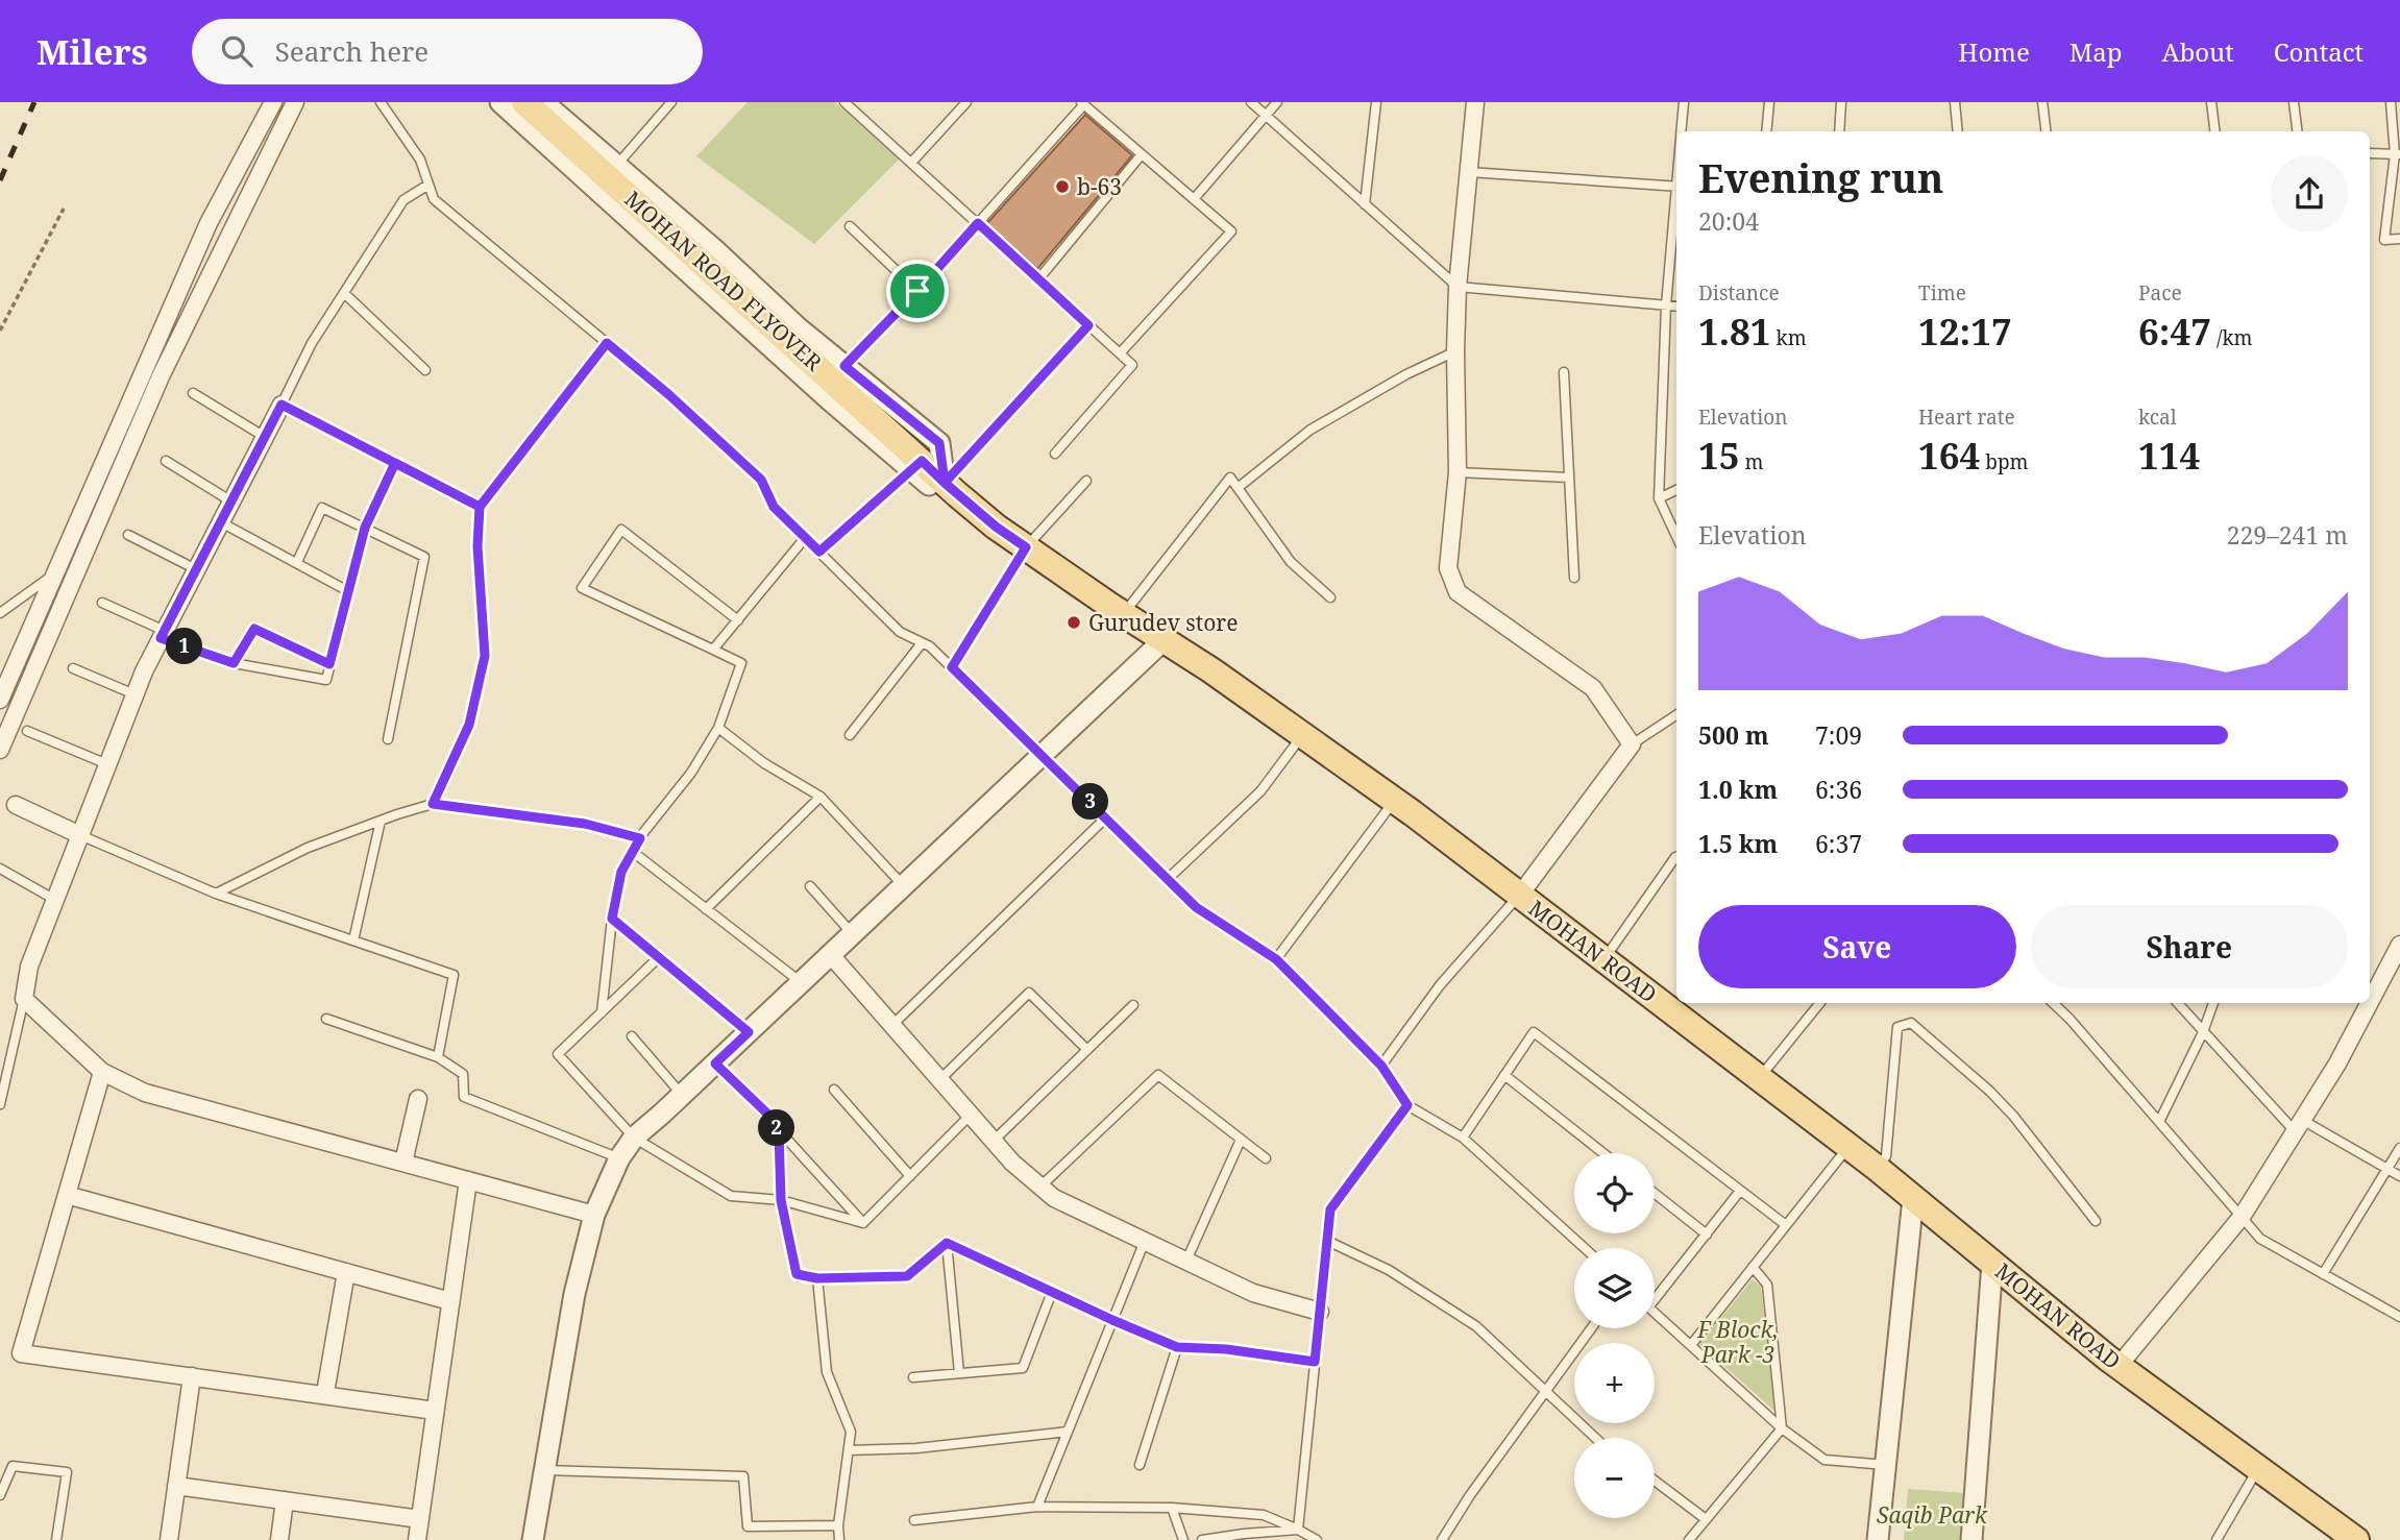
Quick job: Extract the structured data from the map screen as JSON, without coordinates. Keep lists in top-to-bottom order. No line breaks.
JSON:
{"streets":{"main road":["MOHAN ROAD FLYOVER","MOHAN ROAD"]},"crossings":[["MOHAN ROAD FLYOVER","MOHAN ROAD"]],"parks":["F Block, Park -3","Saqib Park"],"places":["b-63","Gurudev store"],"page":{"header":"Milers","search":"Search here","nav":["Home","Map","About","Contact"],"heading":["Evening run","20:04"],"stats":[["Distance","1.81 km"],["Time","12:17"],["Pace","6:47 /km"],["Elevation","15 m"],["Heart rate","164 bpm"],["kcal","114"]],"chart":["Elevation","229–241 m"],"pins":["1","3","2"],"list":[{"name":"500 m","note":"7:09"},{"name":"1.0 km","note":"6:36"},{"name":"1.5 km","note":"6:37"}],"buttons":["Save","Share"],"map_buttons":["+","−"]}}
